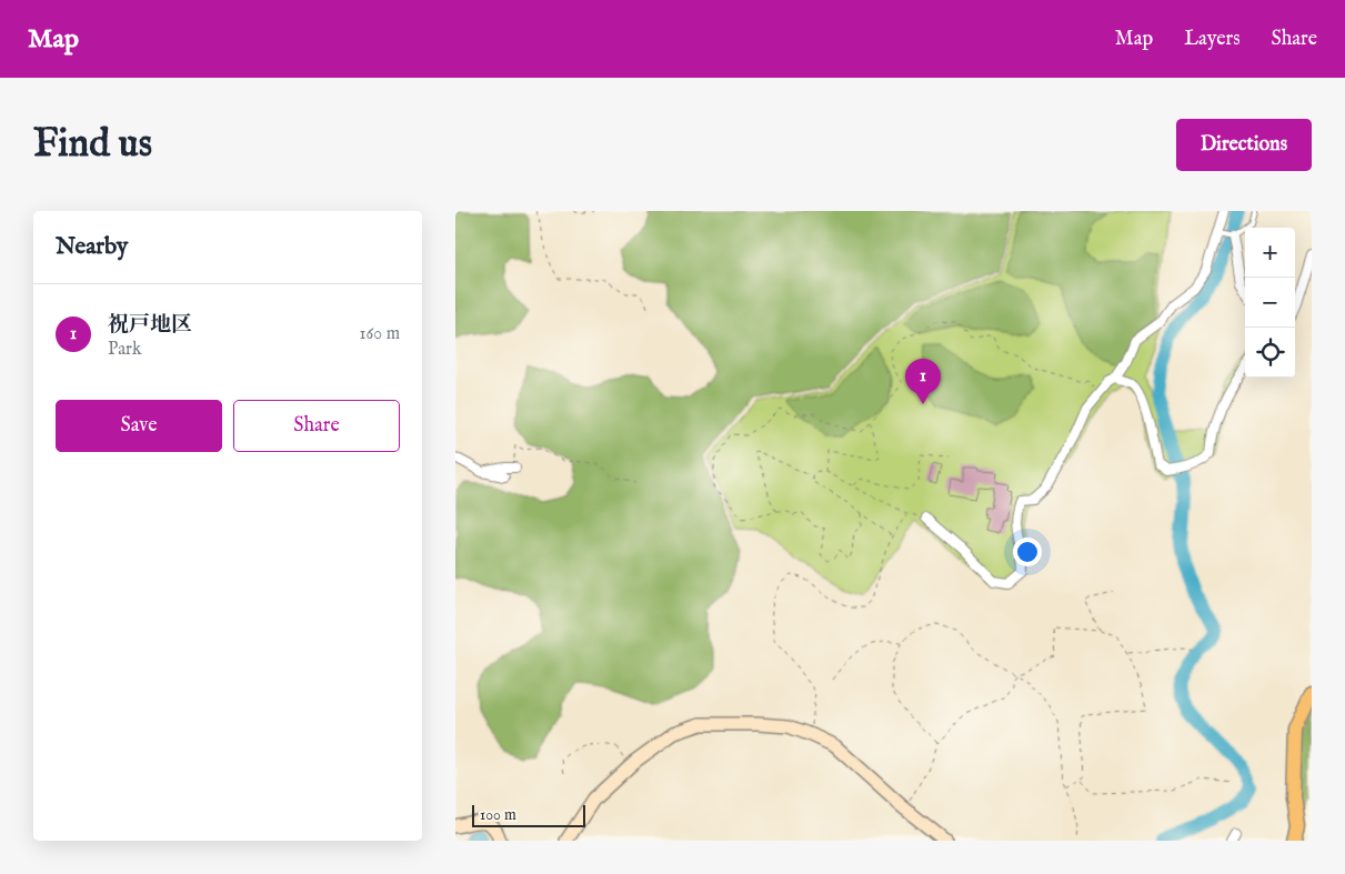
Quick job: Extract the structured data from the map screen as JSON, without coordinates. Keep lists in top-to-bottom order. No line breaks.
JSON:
{"scale_bar":"100 m","page":{"header":"Map","nav":["Map","Layers","Share"],"buttons":["Directions",["Save","Share"]],"title":"Find us","heading":"Nearby","map_buttons":["+","−"],"list":[{"mark":"1","name":"祝戸地区","note":"Park","value":"160 m"}],"pins":"1","scale":"100 m"}}
